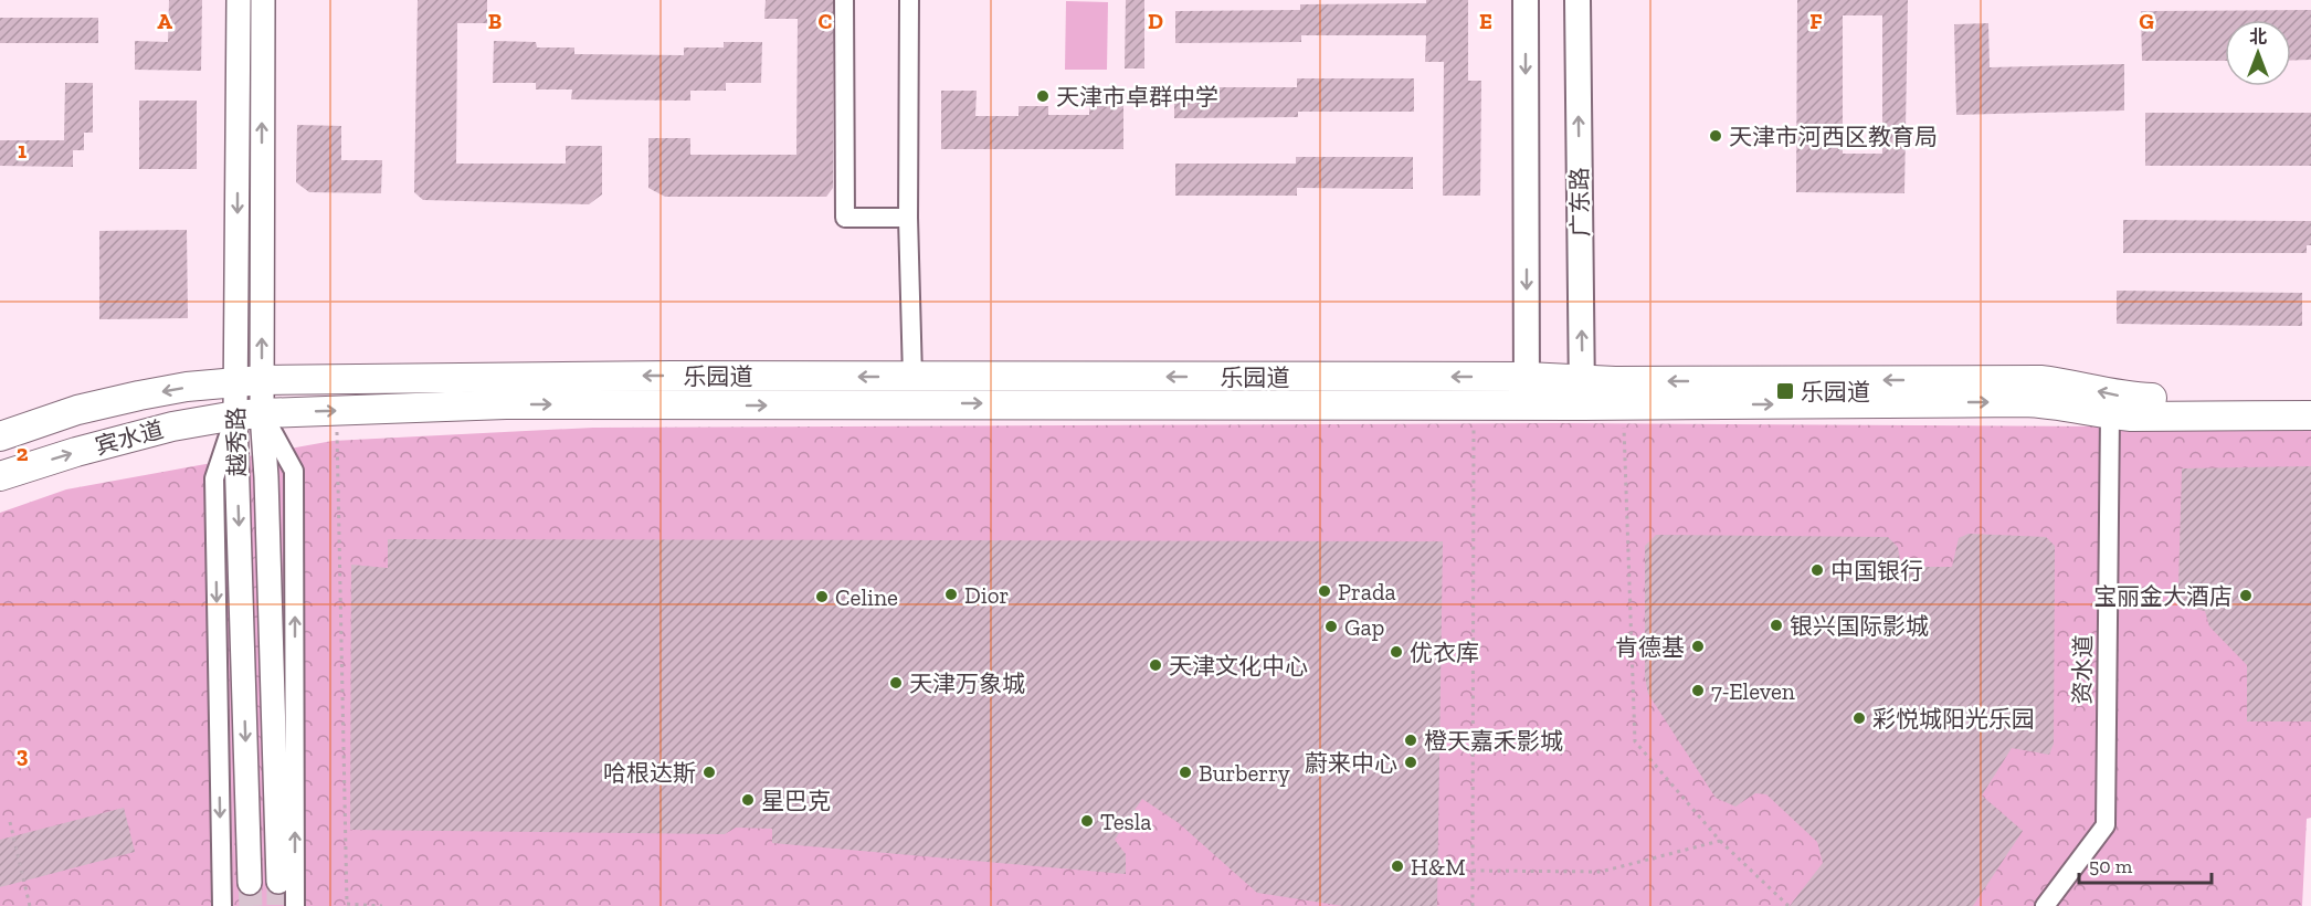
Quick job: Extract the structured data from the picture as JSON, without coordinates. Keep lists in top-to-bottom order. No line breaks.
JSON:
{"streets":{"main road":["广东路","乐园道","宾水道"],"street":["越秀路","资水道"]},"crossings":[["广东路","乐园道"],["乐园道","宾水道"],["乐园道","越秀路"],["乐园道","资水道"],["宾水道","越秀路"]],"places":{"other":["天津市卓群中学","天津市河西区教育局","中国银行","Prada","Dior","宝丽金大酒店","Celine","银兴国际影城","Gap","肯德基","优衣库","天津文化中心","天津万象城","7-Eleven","彩悦城阳光乐园","橙天嘉禾影城","蔚来中心","哈根达斯","Burberry","星巴克","Tesla","H&M"],"transit":["乐园道"]},"scale_bar":"50 m","north":"top","grid":{"columns":["A","B","C","D","E","F","G"],"rows":["1","2","3"]}}
